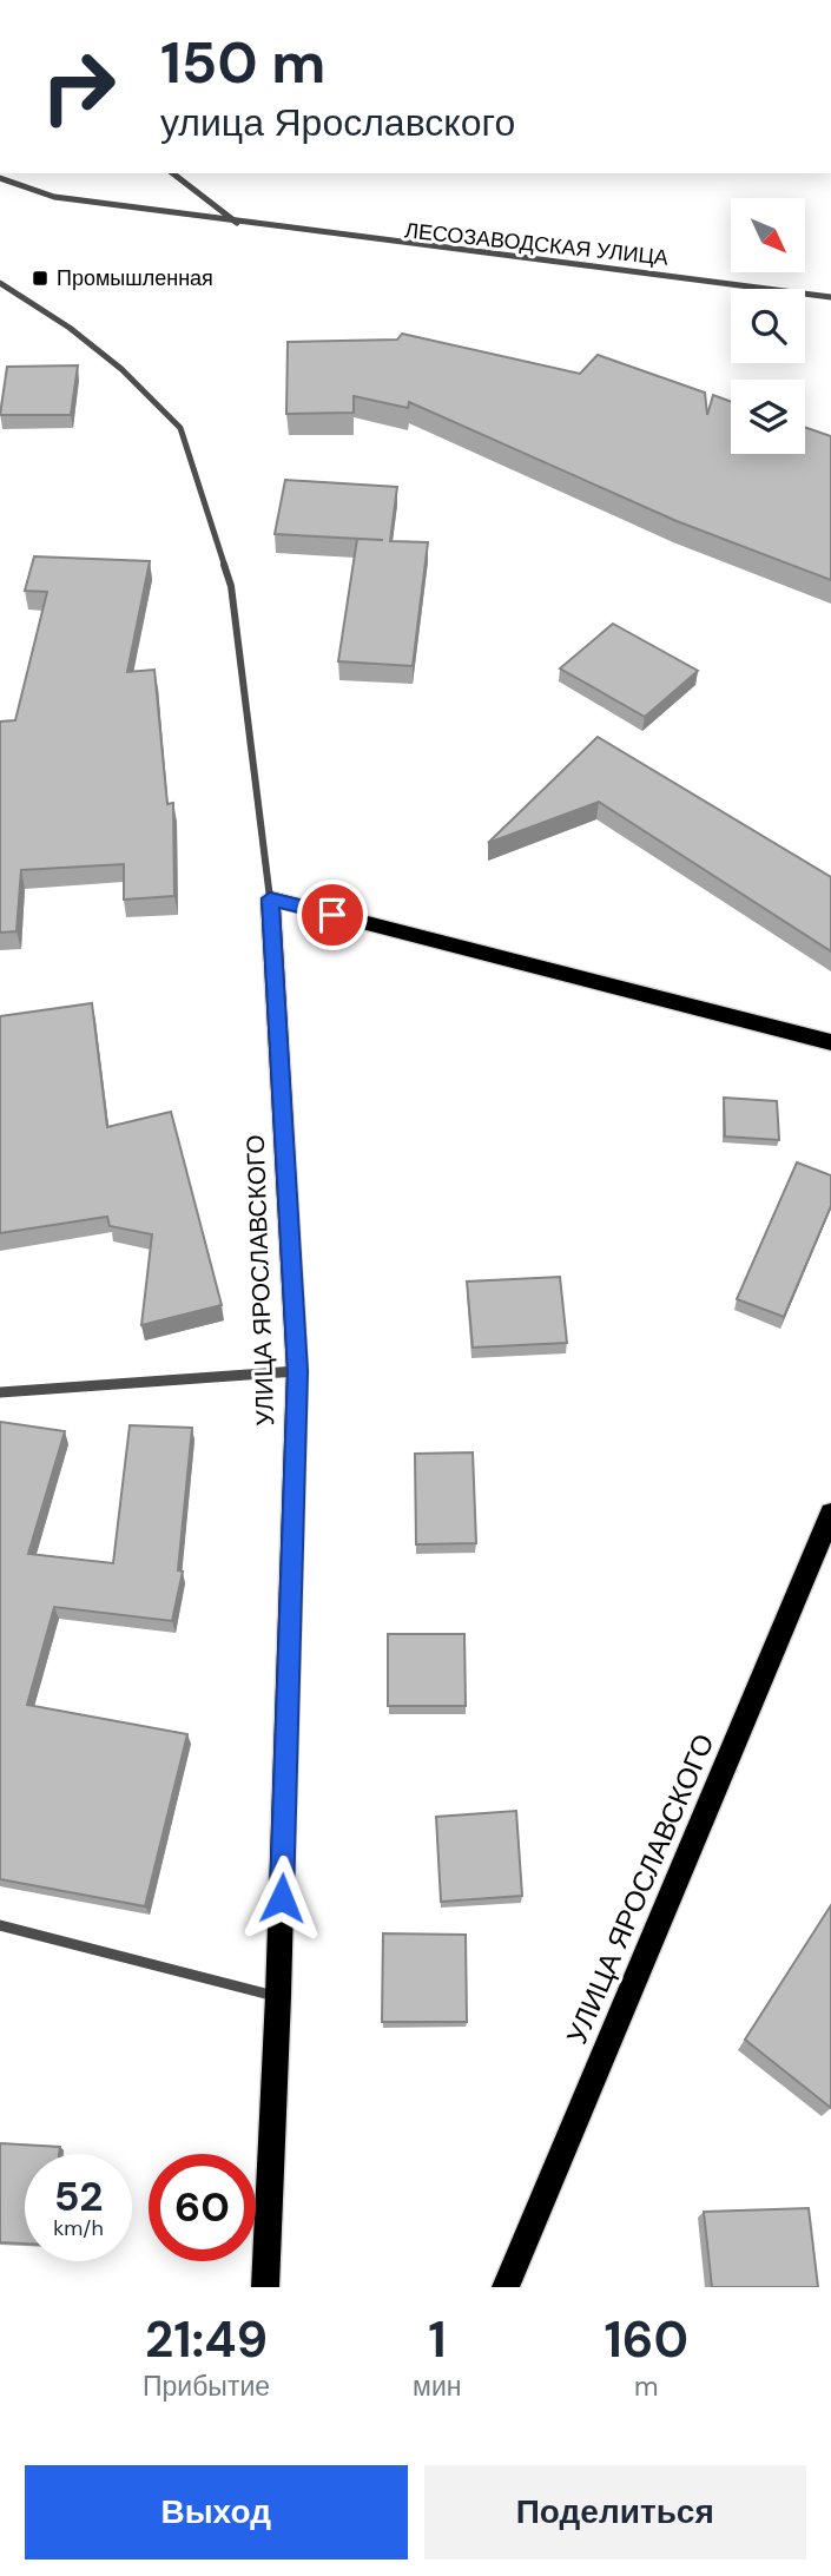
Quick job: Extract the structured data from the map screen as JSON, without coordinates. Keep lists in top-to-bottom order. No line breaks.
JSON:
{"streets":{"main road":["УЛИЦА ЯРОСЛАВСКОГО"],"street":["ЛЕСОЗАВОДСКАЯ УЛИЦА"]},"places":{"transit":["Промышленная"]},"north":"bottom right","page":{"turn":["150 m","улица Ярославского"],"speed":"52 km/h","limit":"60","eta":["21:49","Прибытие","1","мин","160","m"],"buttons":["Выход","Поделиться"]}}
